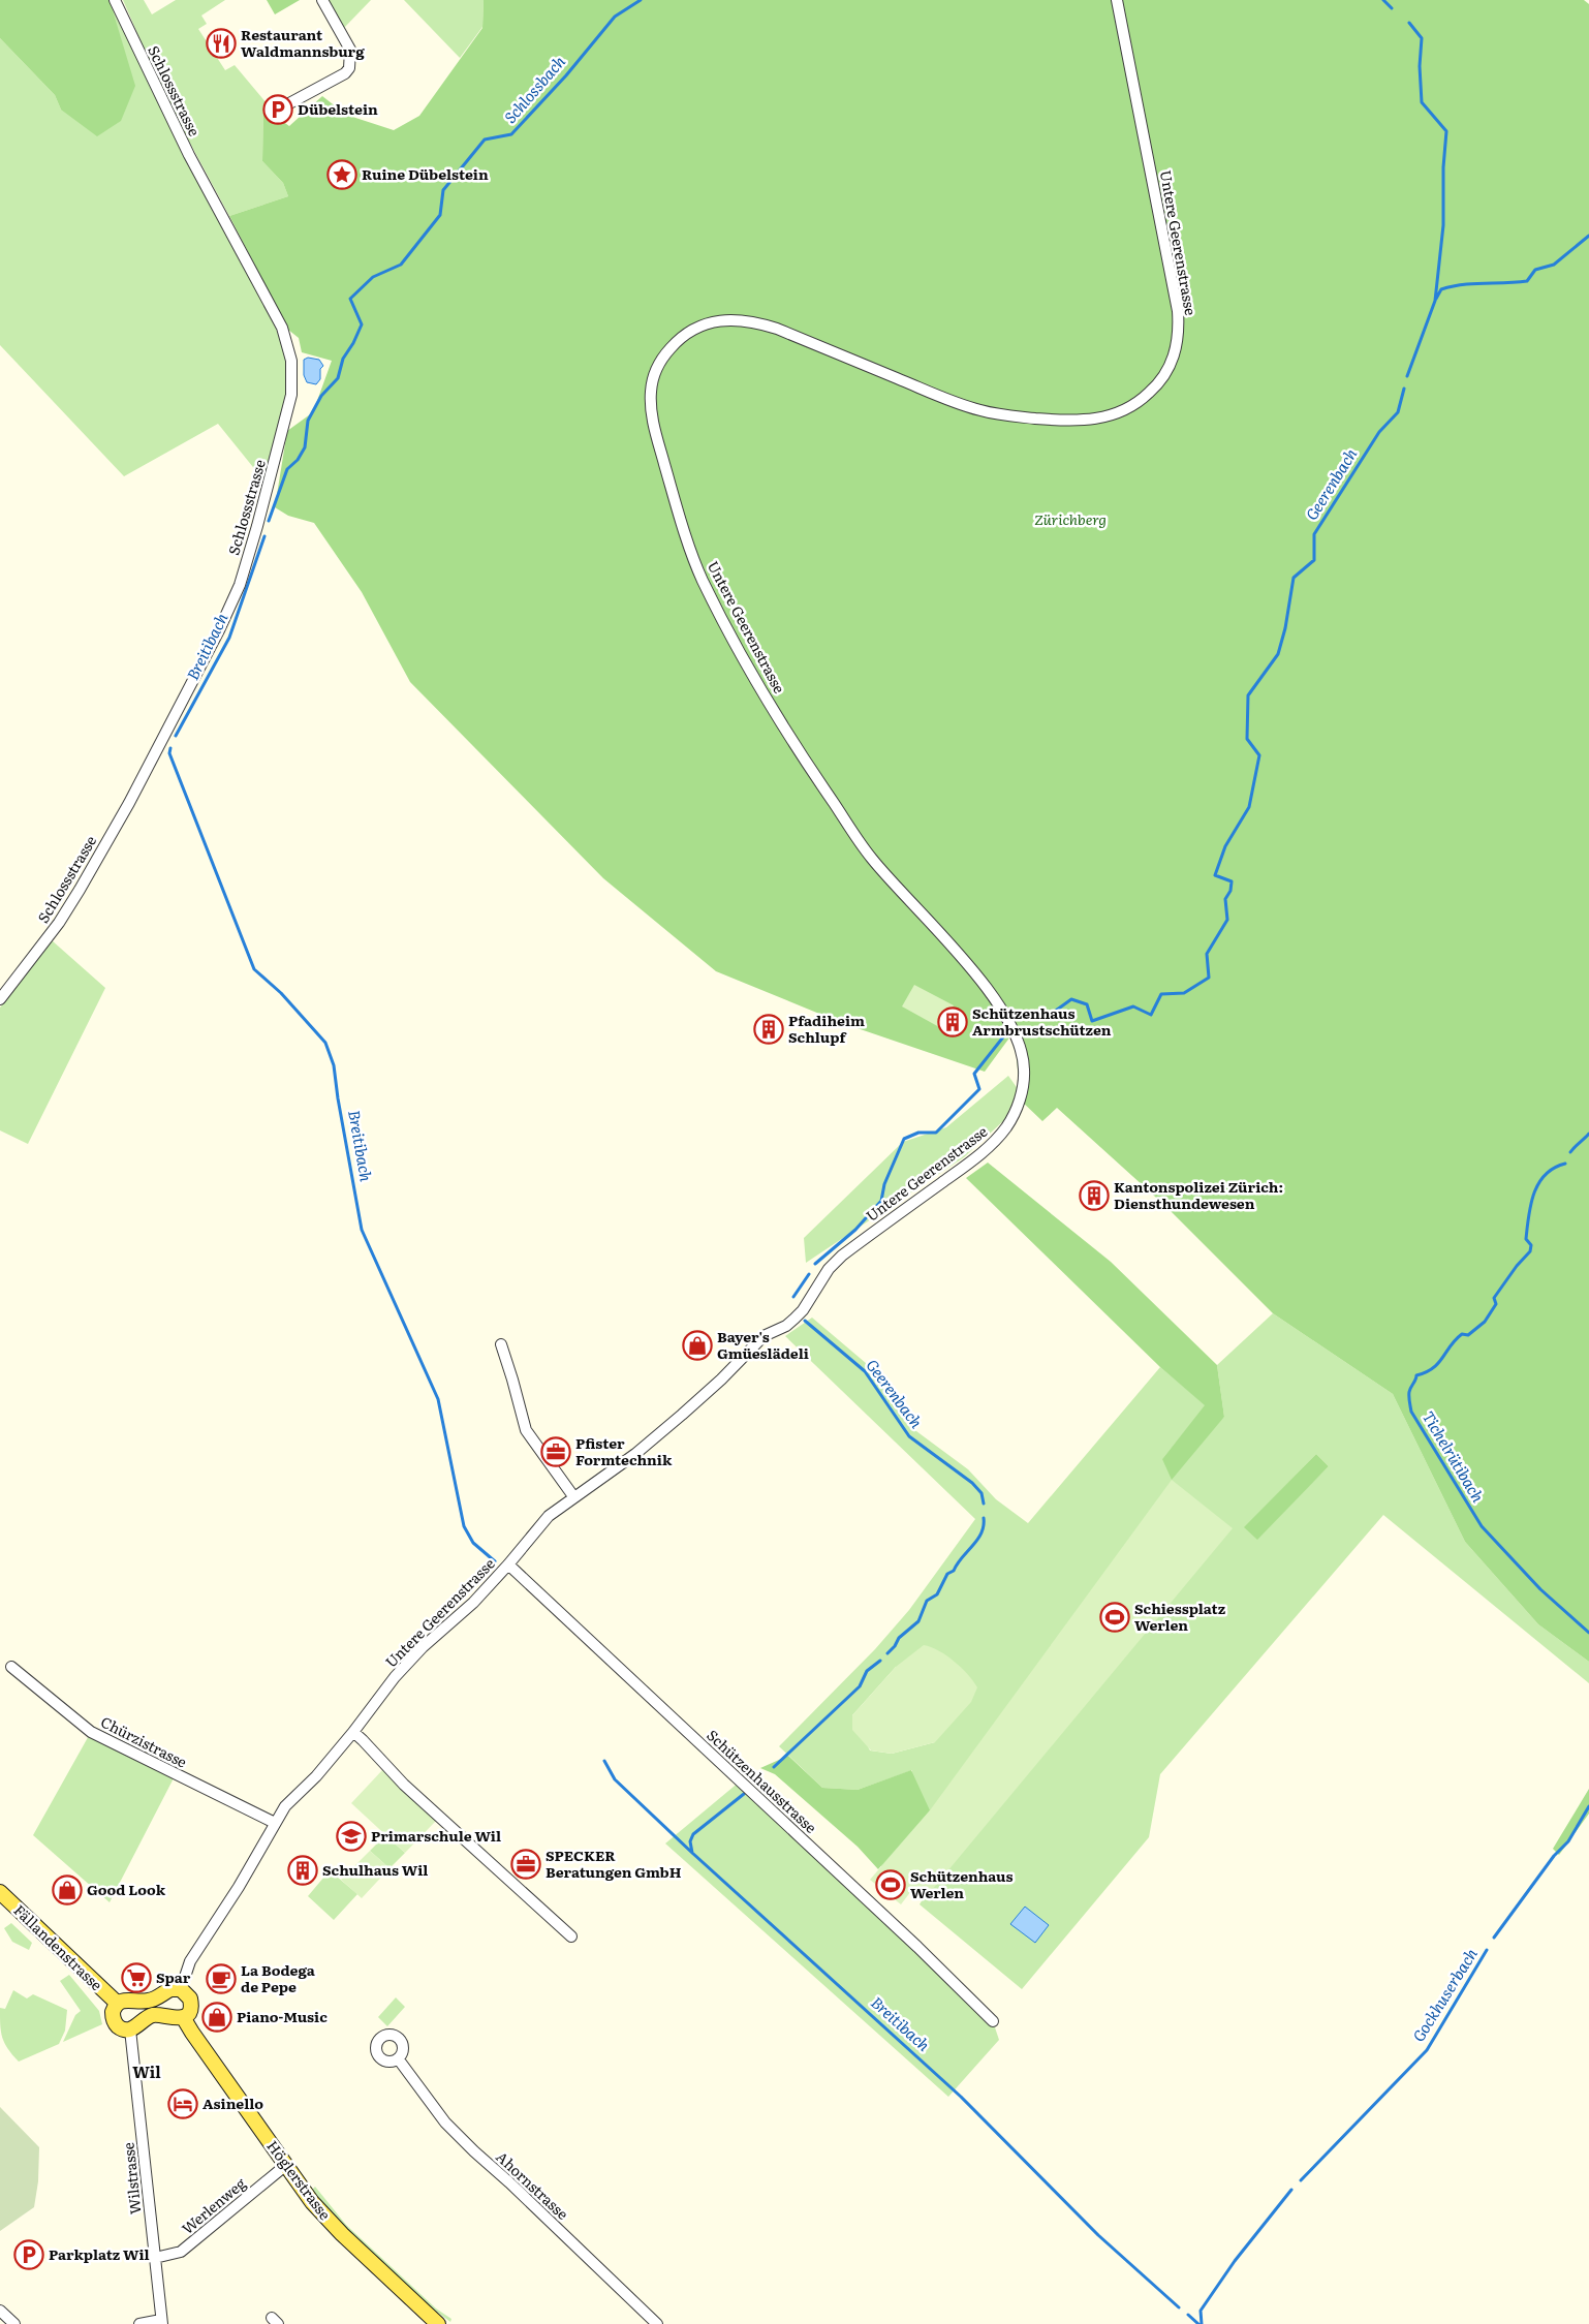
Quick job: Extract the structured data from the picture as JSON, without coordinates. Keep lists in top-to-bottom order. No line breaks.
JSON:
{"streets":{"main road":["Fällandenstrasse","Höglerstrasse"],"street":["Schlossstrasse","Untere Geerenstrasse","Chürzistrasse","Schützenhausstrasse","Wilstrasse","Ahornstrasse","Werlenweg"]},"crossings":[["Untere Geerenstrasse","Chürzistrasse"],["Untere Geerenstrasse","Schützenhausstrasse"],["Wilstrasse","Werlenweg"],["Höglerstrasse","Werlenweg"]],"districts":["Wil"],"water":["Schlossbach","Geerenbach","Breitibach","Tichelrütibach","Gockhuserbach"],"parks":["Zürichberg"],"places":{"restaurant":["Restaurant Waldmannsburg"],"parking":["Dübelstein","Parkplatz Wil"],"place":["Ruine Dübelstein"],"building":["Schützenhaus Armbrustschützen","Pfadiheim Schlupf","Kantonspolizei Zürich: Diensthundewesen","Schulhaus Wil"],"shop":["Bayer's Gmüeslädeli","Good Look","Piano-Music"],"office":["Pfister Formtechnik","SPECKER Beratungen GmbH"],"sports":["Schiessplatz Werlen","Schützenhaus Werlen"],"school or university":["Primarschule Wil"],"supermarket":["Spar"],"cafe":["La Bodega de Pepe"],"hotel":["Asinello"]}}
